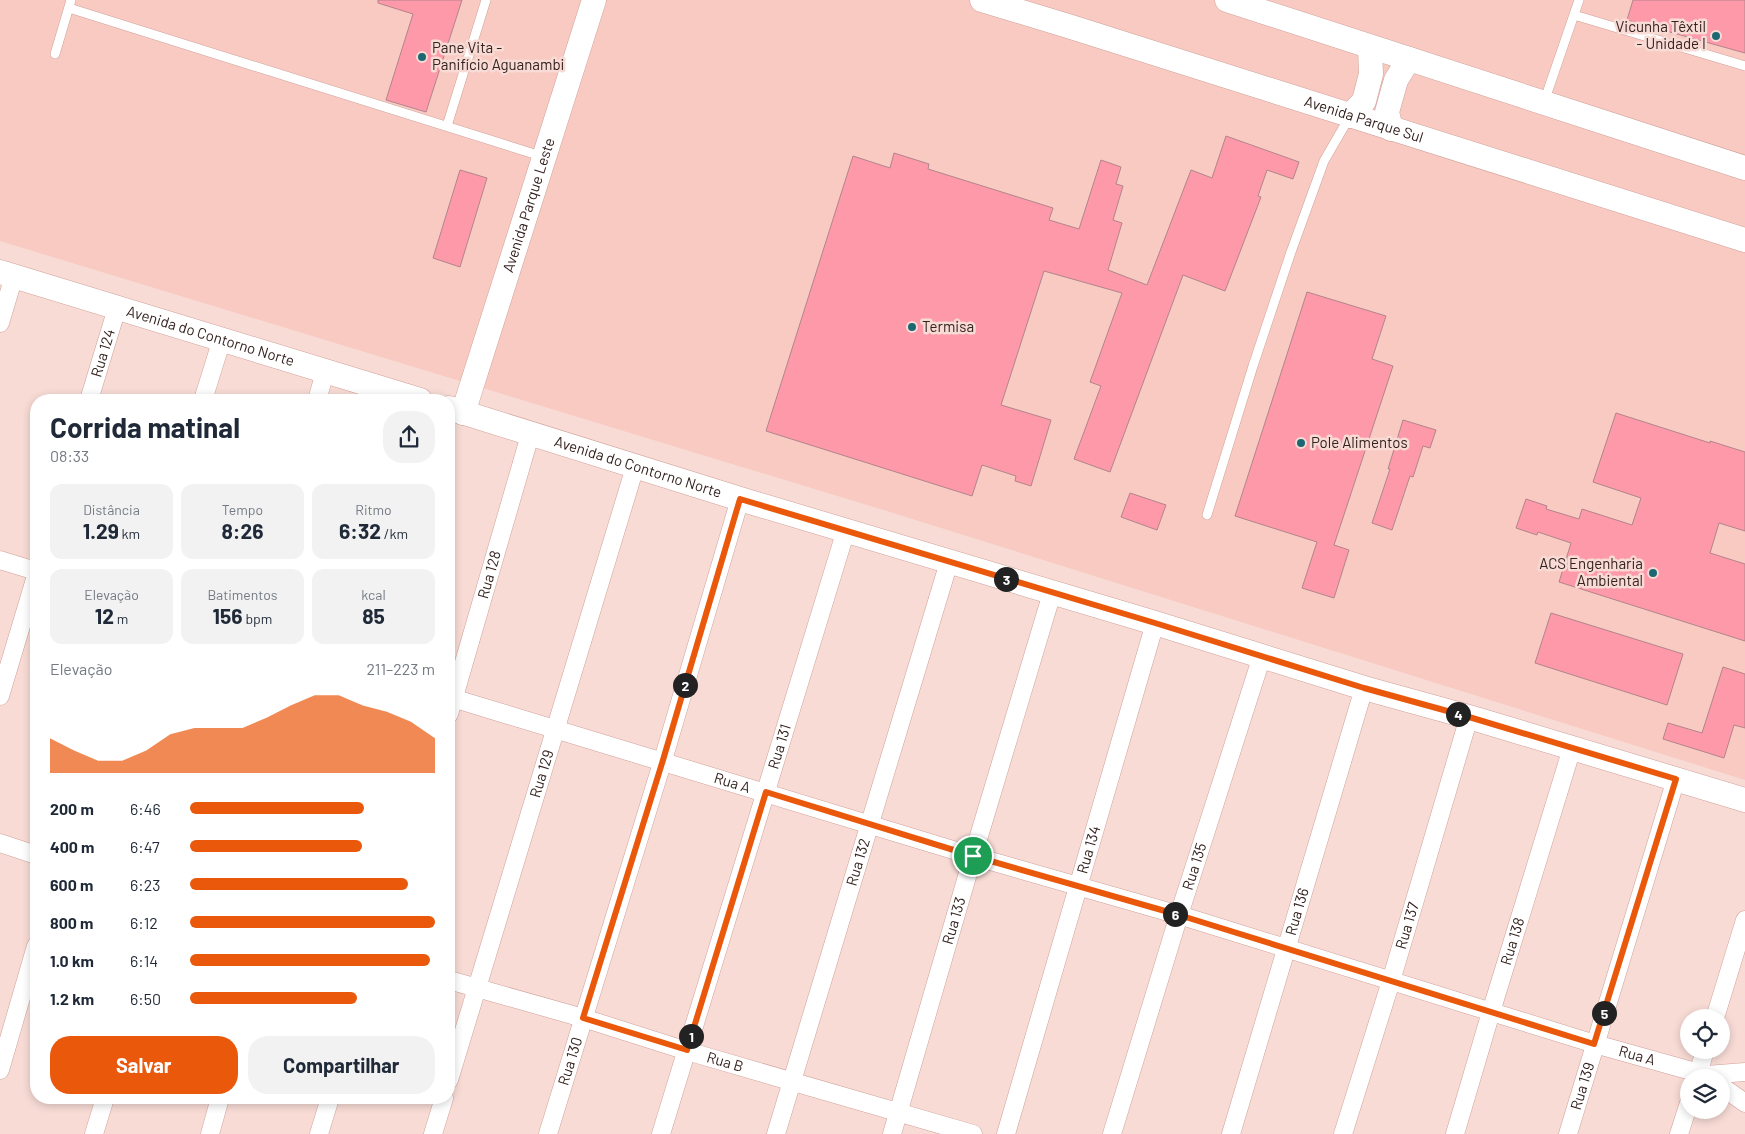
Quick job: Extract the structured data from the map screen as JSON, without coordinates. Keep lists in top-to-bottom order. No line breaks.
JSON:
{"streets":{"street":["Avenida Parque Sul","Avenida Parque Leste","Avenida do Contorno Norte","Rua 124","Rua 128","Rua 131","Rua 129","Rua A","Rua 134","Rua 132","Rua 135","Rua 136","Rua 133","Rua 137","Rua 138","Rua 130","Rua B","Rua 139"]},"crossings":[["Avenida Parque Leste","Avenida do Contorno Norte"],["Avenida do Contorno Norte","Rua 124"],["Avenida do Contorno Norte","Rua 128"],["Avenida do Contorno Norte","Rua 131"],["Avenida do Contorno Norte","Rua 129"],["Avenida do Contorno Norte","Rua 134"],["Avenida do Contorno Norte","Rua 132"],["Avenida do Contorno Norte","Rua 135"],["Avenida do Contorno Norte","Rua 136"],["Avenida do Contorno Norte","Rua 133"],["Avenida do Contorno Norte","Rua 137"],["Avenida do Contorno Norte","Rua 138"],["Avenida do Contorno Norte","Rua 130"],["Avenida do Contorno Norte","Rua 139"],["Rua 131","Rua A"],["Rua 131","Rua B"],["Rua 129","Rua A"],["Rua 129","Rua B"],["Rua A","Rua 134"],["Rua A","Rua 132"],["Rua A","Rua 135"],["Rua A","Rua 136"],["Rua A","Rua 133"],["Rua A","Rua 137"],["Rua A","Rua 138"],["Rua A","Rua 130"],["Rua A","Rua 139"],["Rua 132","Rua B"],["Rua 133","Rua B"],["Rua 130","Rua B"]],"places":["Vicunha Têxtil - Unidade I","Pane Vita - Panifício Aguanambi","Termisa","Pole Alimentos","ACS Engenharia Ambiental"],"page":{"heading":["Corrida matinal","08:33"],"stats":[["Distância","1.29 km"],["Tempo","8:26"],["Ritmo","6:32 /km"],["Elevação","12 m"],["Batimentos","156 bpm"],["kcal","85"]],"pins":["3","2","4","6","5","1"],"chart":["Elevação","211–223 m"],"list":[{"name":"200 m","note":"6:46"},{"name":"400 m","note":"6:47"},{"name":"600 m","note":"6:23"},{"name":"800 m","note":"6:12"},{"name":"1.0 km","note":"6:14"},{"name":"1.2 km","note":"6:50"}],"buttons":["Salvar","Compartilhar"]}}
